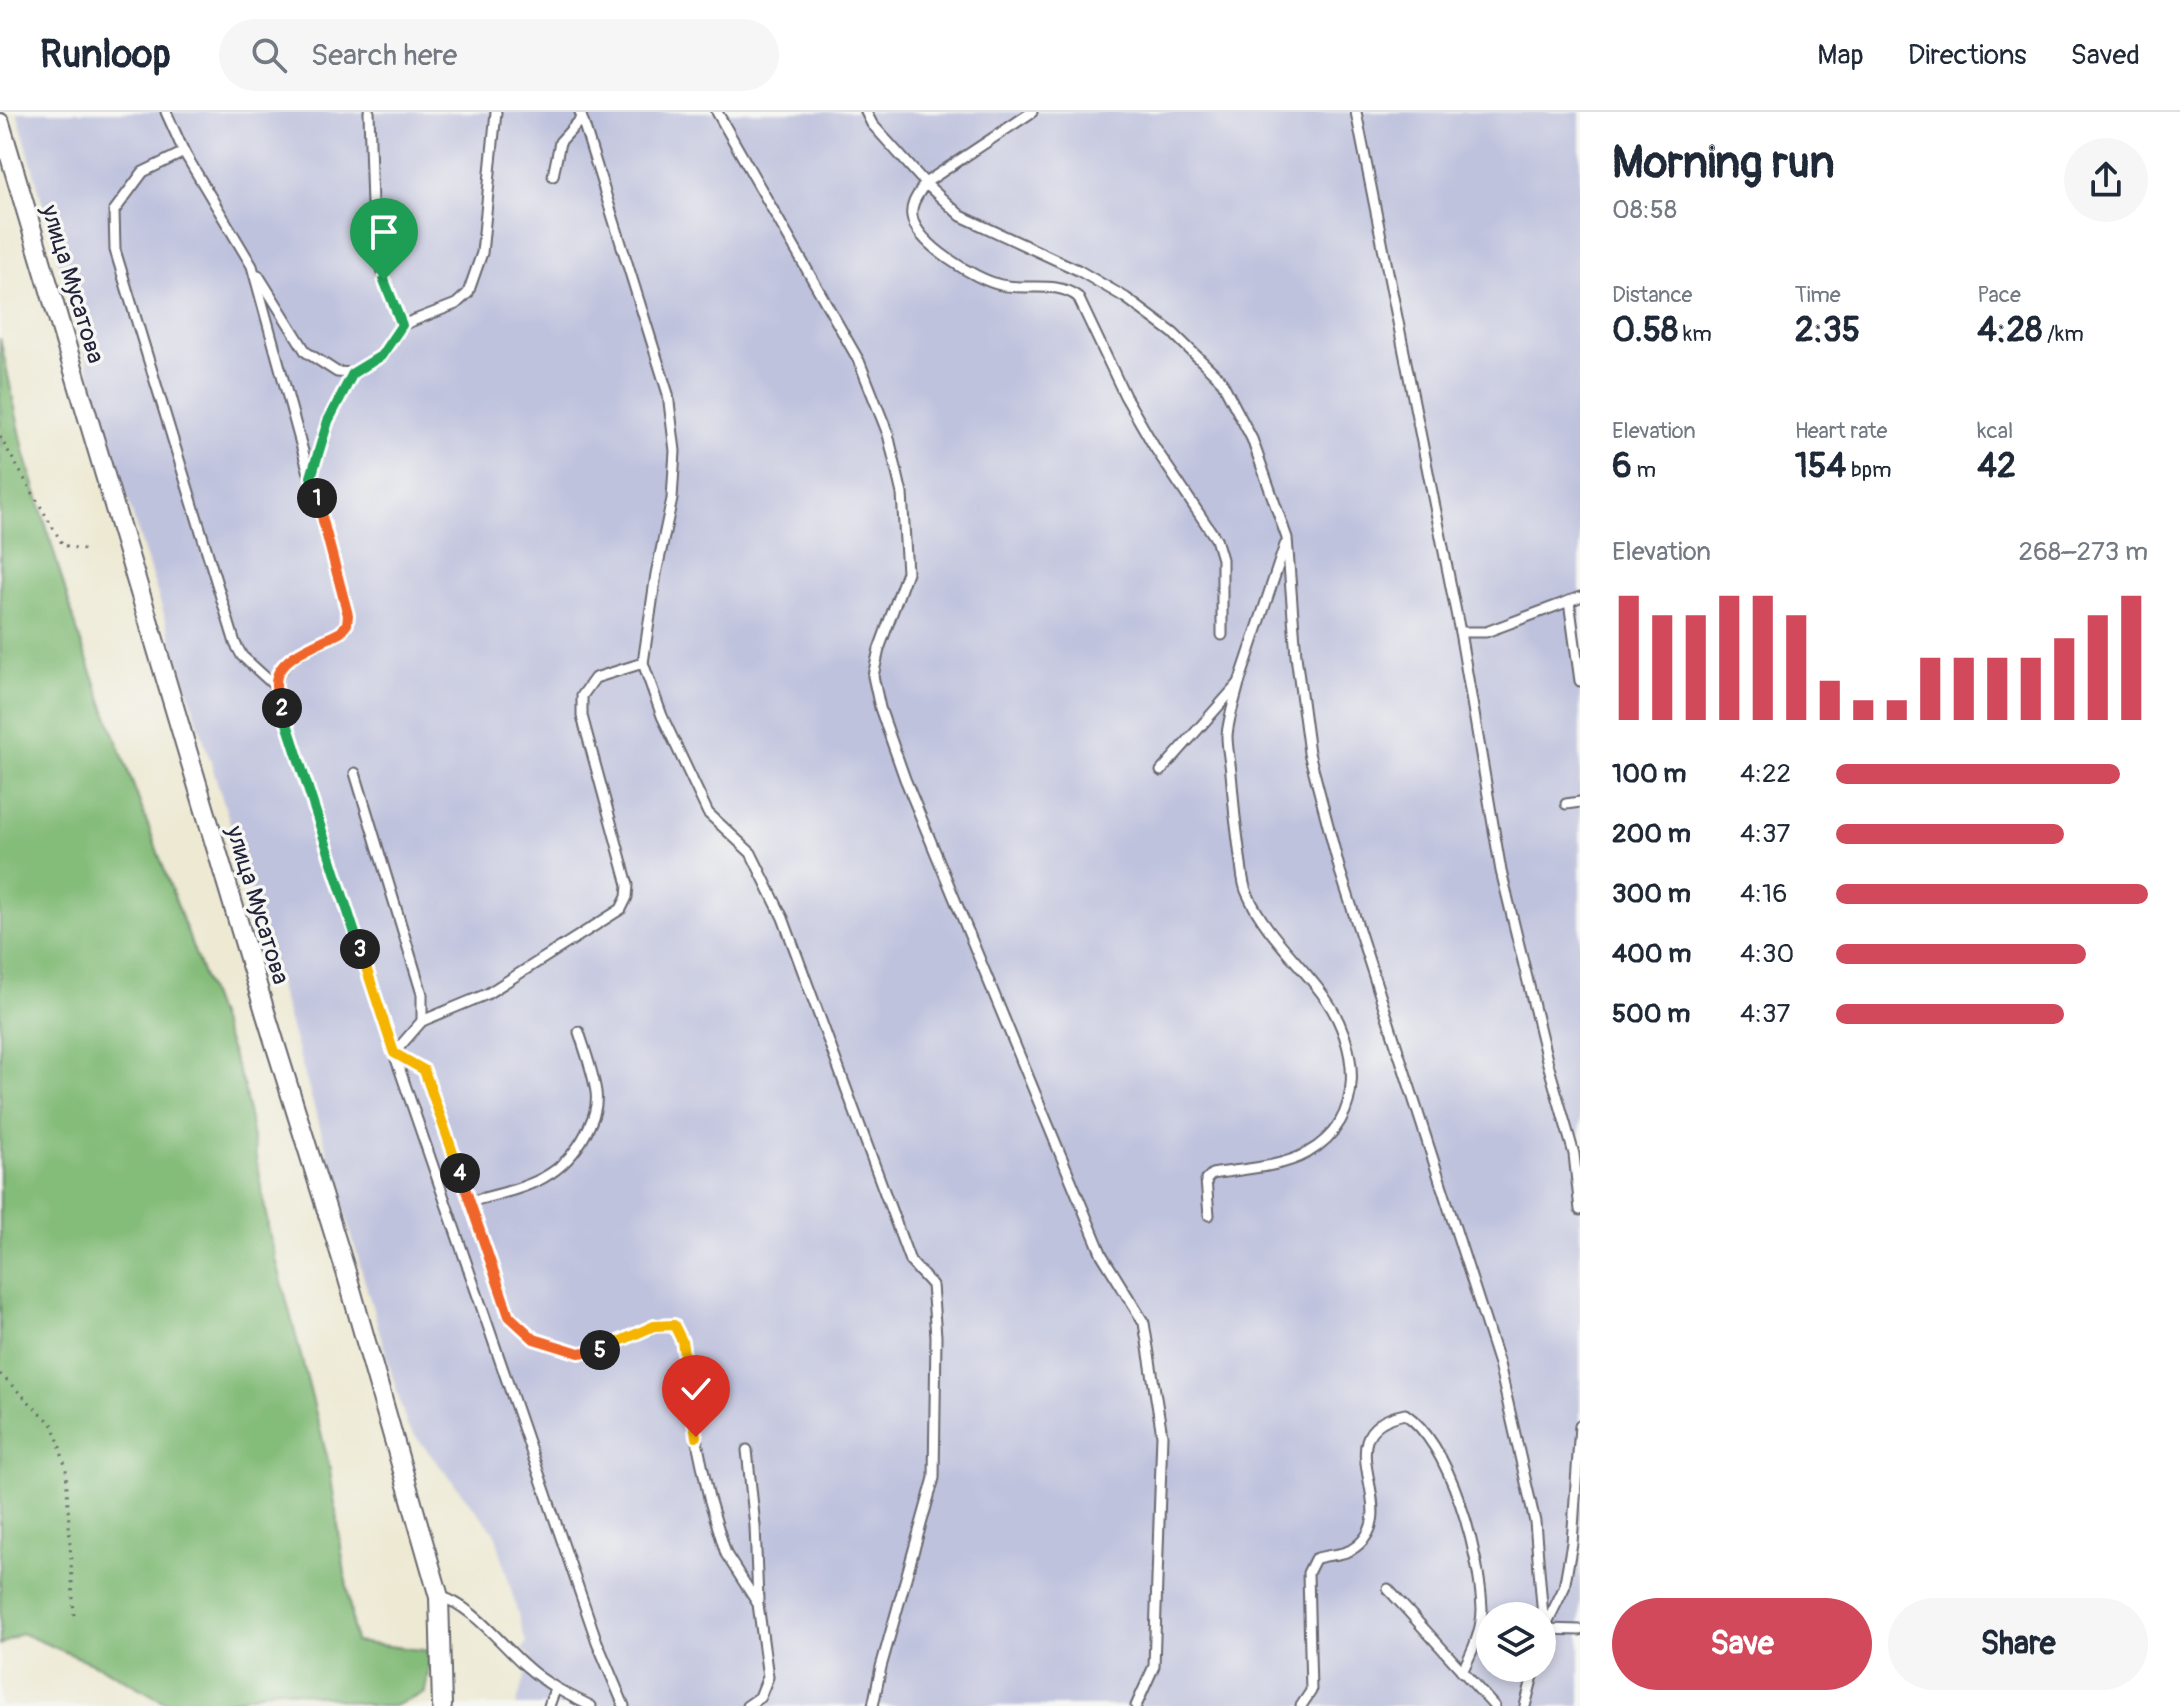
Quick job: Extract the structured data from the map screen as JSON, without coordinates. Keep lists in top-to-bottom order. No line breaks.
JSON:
{"streets":{"street":["улица Мусатова"]},"page":{"header":"Runloop","search":"Search here","nav":["Map","Directions","Saved"],"heading":["Morning run","08:58"],"stats":[["Distance","0.58 km"],["Time","2:35"],["Pace","4:28 /km"],["Elevation","6 m"],["Heart rate","154 bpm"],["kcal","42"]],"pins":["1","2","3","4","5"],"chart":["Elevation","268–273 m"],"list":[{"name":"100 m","note":"4:22"},{"name":"200 m","note":"4:37"},{"name":"300 m","note":"4:16"},{"name":"400 m","note":"4:30"},{"name":"500 m","note":"4:37"}],"buttons":["Save","Share"]}}
